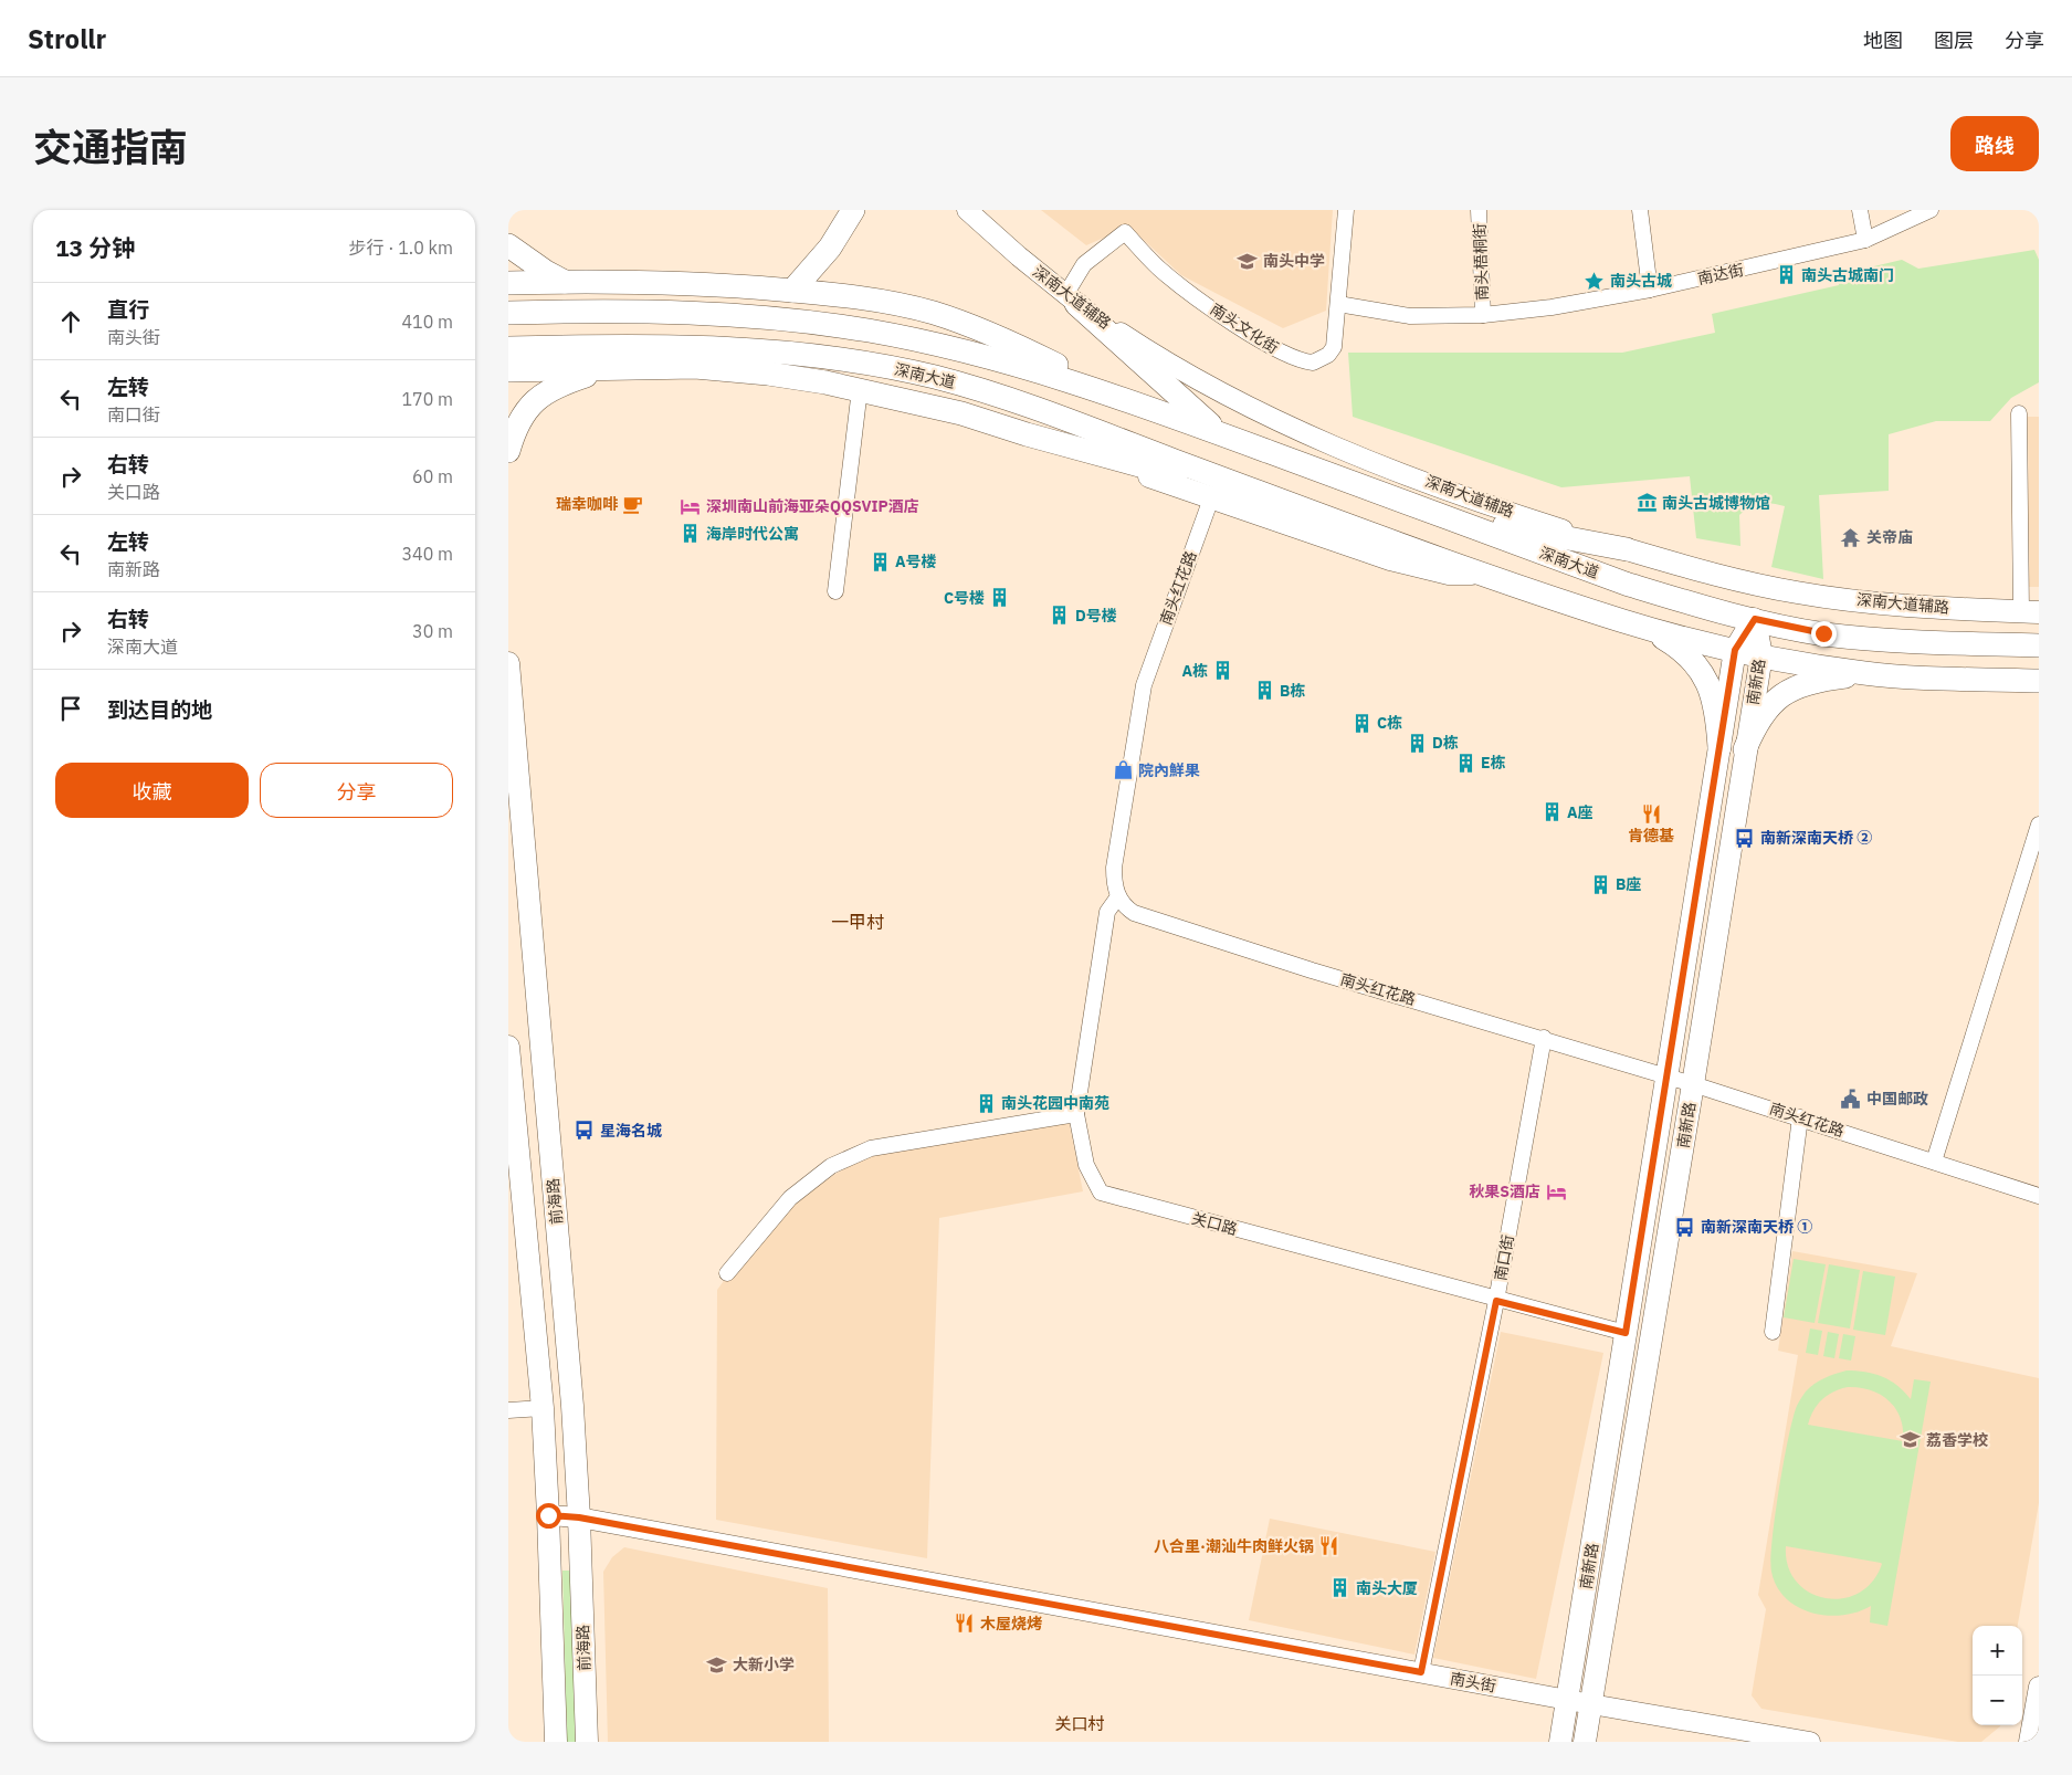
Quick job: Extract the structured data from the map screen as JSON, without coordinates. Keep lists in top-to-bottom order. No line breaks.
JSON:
{"streets":{"main road":["深南大道辅路","深南大道","南新路","前海路"],"street":["南头梧桐街","南达街","南头文化街","南头红花路","关口路","南口街","南头街"]},"crossings":[["南头梧桐街","南达街"],["南达街","南头文化街"],["深南大道辅路","南头文化街"],["深南大道","南新路"],["南头红花路","南新路"],["南头红花路","关口路"],["南头红花路","南口街"],["南新路","关口路"],["南新路","南头街"],["前海路","南头街"],["关口路","南口街"],["南口街","南头街"]],"districts":["一甲村","关口村"],"places":{"school or university":["南头中学","荔香学校","大新小学"],"building":["南头古城南门","海岸时代公寓","A号楼","C号楼","D号楼","A栋","B栋","C栋","D栋","E栋","A座","B座","南头花园中南苑","南头大厦"],"place":["南头古城"],"museum":["南头古城博物馆"],"cafe":["瑞幸咖啡"],"hotel":["深圳南山前海亚朵QQSVIP酒店","秋果S酒店"],"temple":["关帝庙"],"shop":["院內鮮果"],"restaurant":["肯德基","八合里·潮汕牛肉鲜火锅","木屋烧烤"],"bus stop":["南新深南天桥 ②","星海名城","南新深南天桥 ①"],"public building":["中国邮政"]},"page":{"header":"Strollr","nav":["地图","图层","分享"],"title":"交通指南","buttons":["路线",["收藏","分享"]],"heading":["13 分钟","步行 · 1.0 km"],"list":[["直行","南头街","410 m"],["左转","南口街","170 m"],["右转","关口路","60 m"],["左转","南新路","340 m"],["右转","深南大道","30 m"],"到达目的地"],"map_buttons":["+","−"]}}
